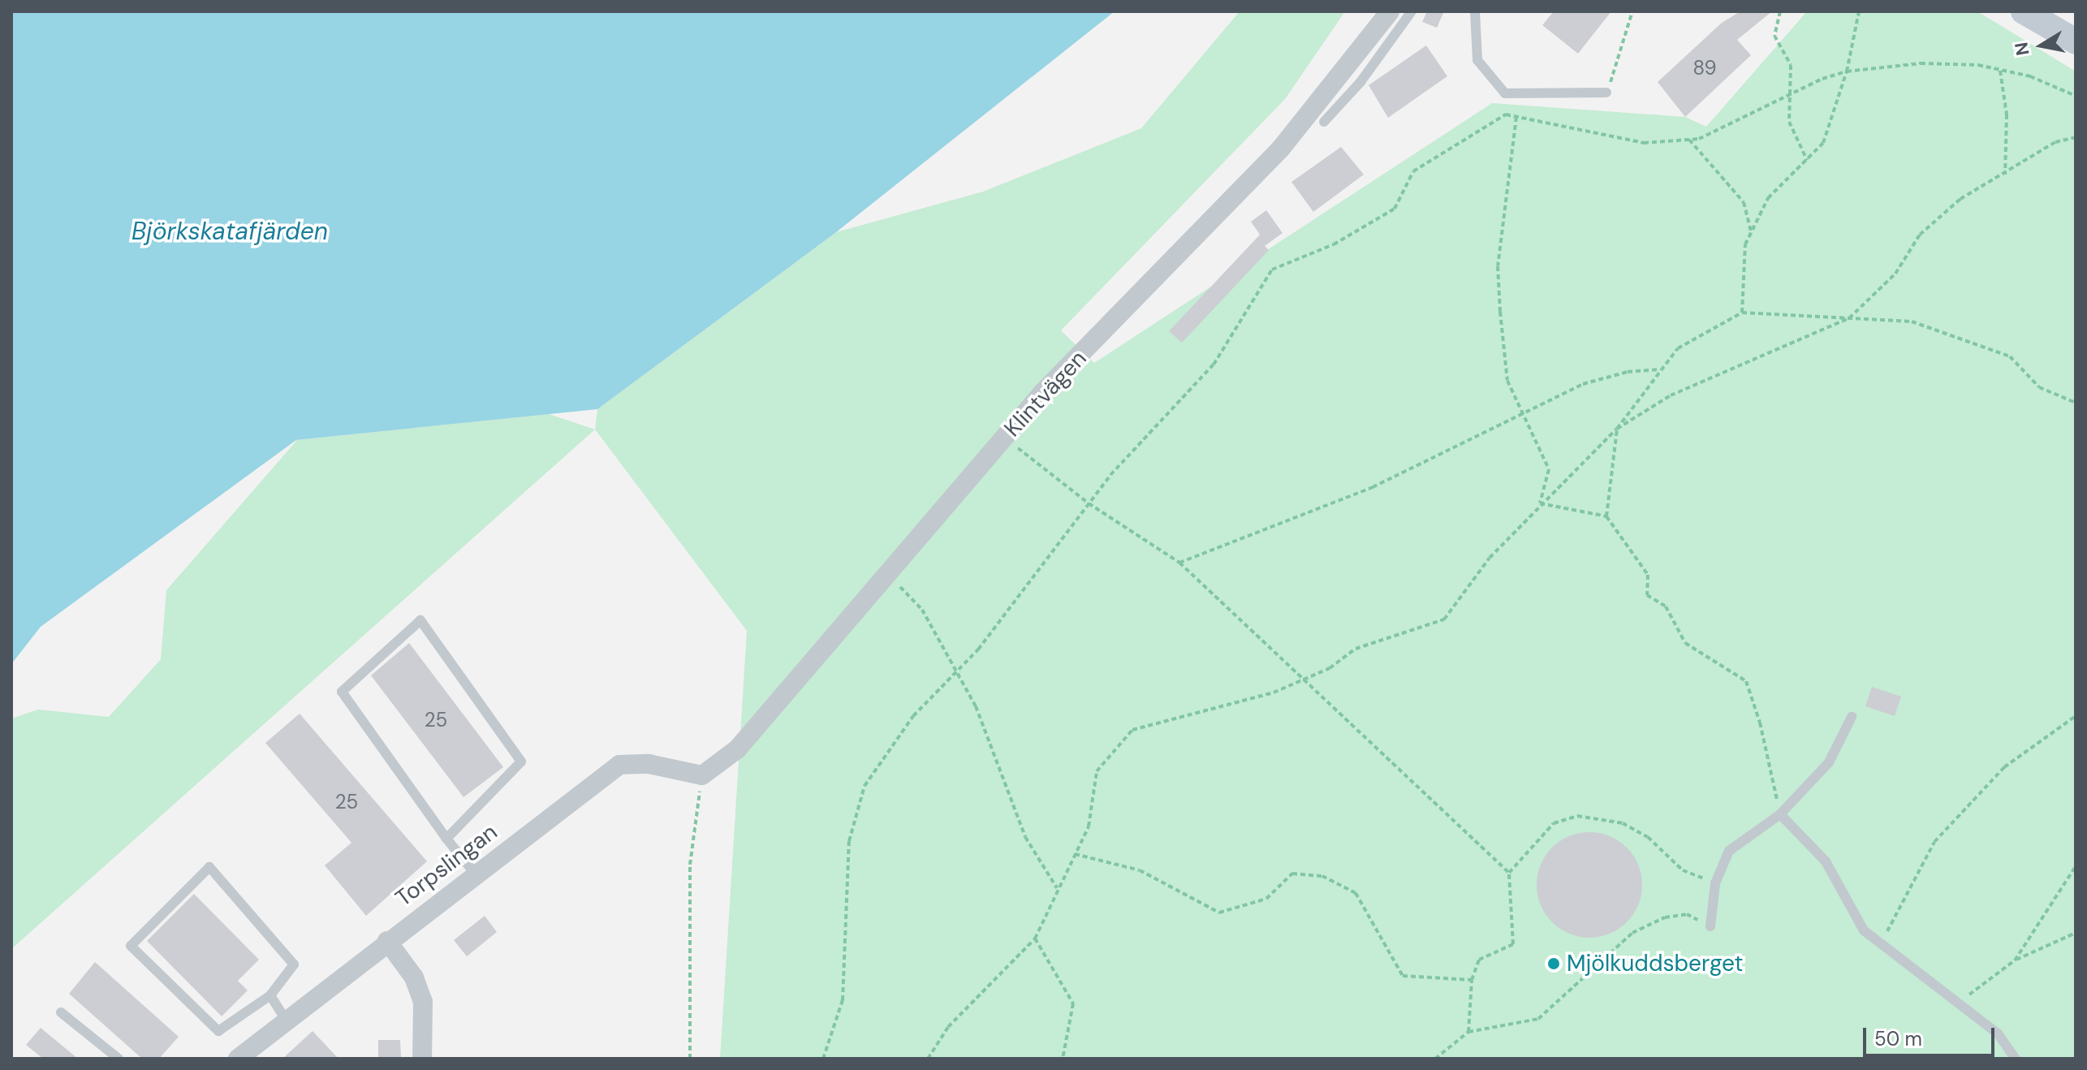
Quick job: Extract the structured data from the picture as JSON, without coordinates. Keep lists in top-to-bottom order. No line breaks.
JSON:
{"streets":{"street":["Klintvägen","Torpslingan"]},"crossings":[["Klintvägen","Torpslingan"]],"water":["Björkskatafjärden"],"places":["Mjölkuddsberget"],"house_numbers":["89","25","25"],"scale_bar":"50 m","north":"left"}
